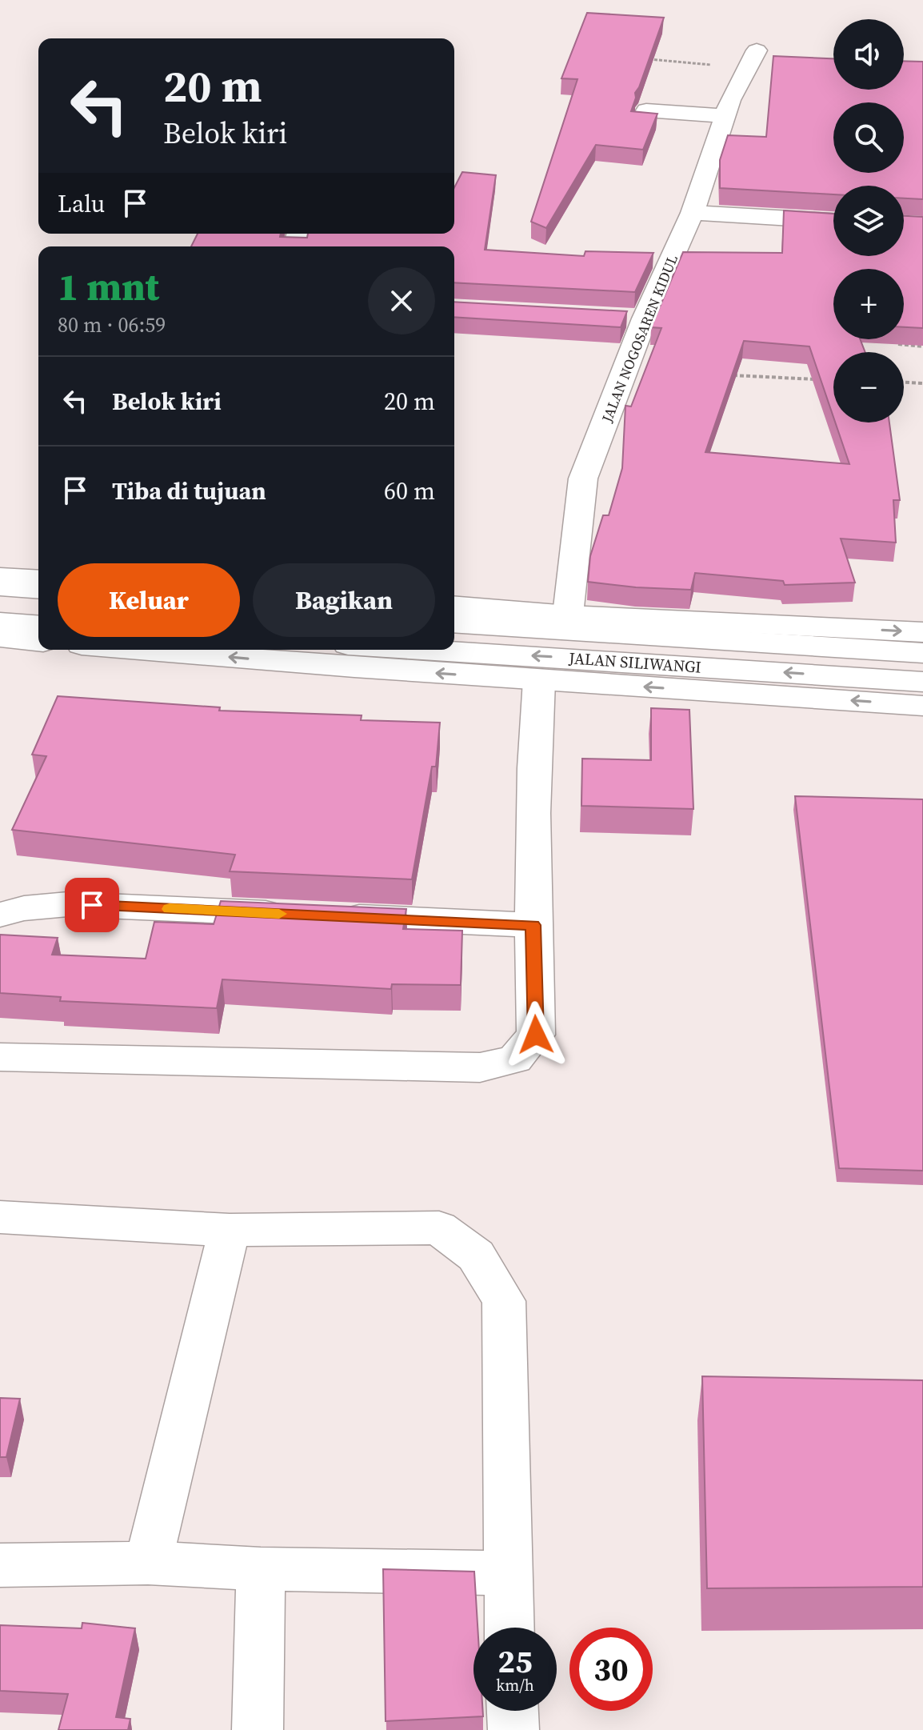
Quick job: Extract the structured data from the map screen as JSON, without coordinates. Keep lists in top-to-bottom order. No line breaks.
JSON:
{"streets":{"main road":["JALAN NOGOSAREN KIDUL","JALAN SILIWANGI"]},"page":{"map_buttons":["+","−"],"turn":["20 m","Belok kiri"],"then":"Lalu","heading":["1 mnt","80 m · 06:59"],"list":[{"name":"Belok kiri","value":"20 m"},{"name":"Tiba di tujuan","value":"60 m"}],"buttons":["Keluar","Bagikan"],"speed":"25 km/h","limit":"30"}}
